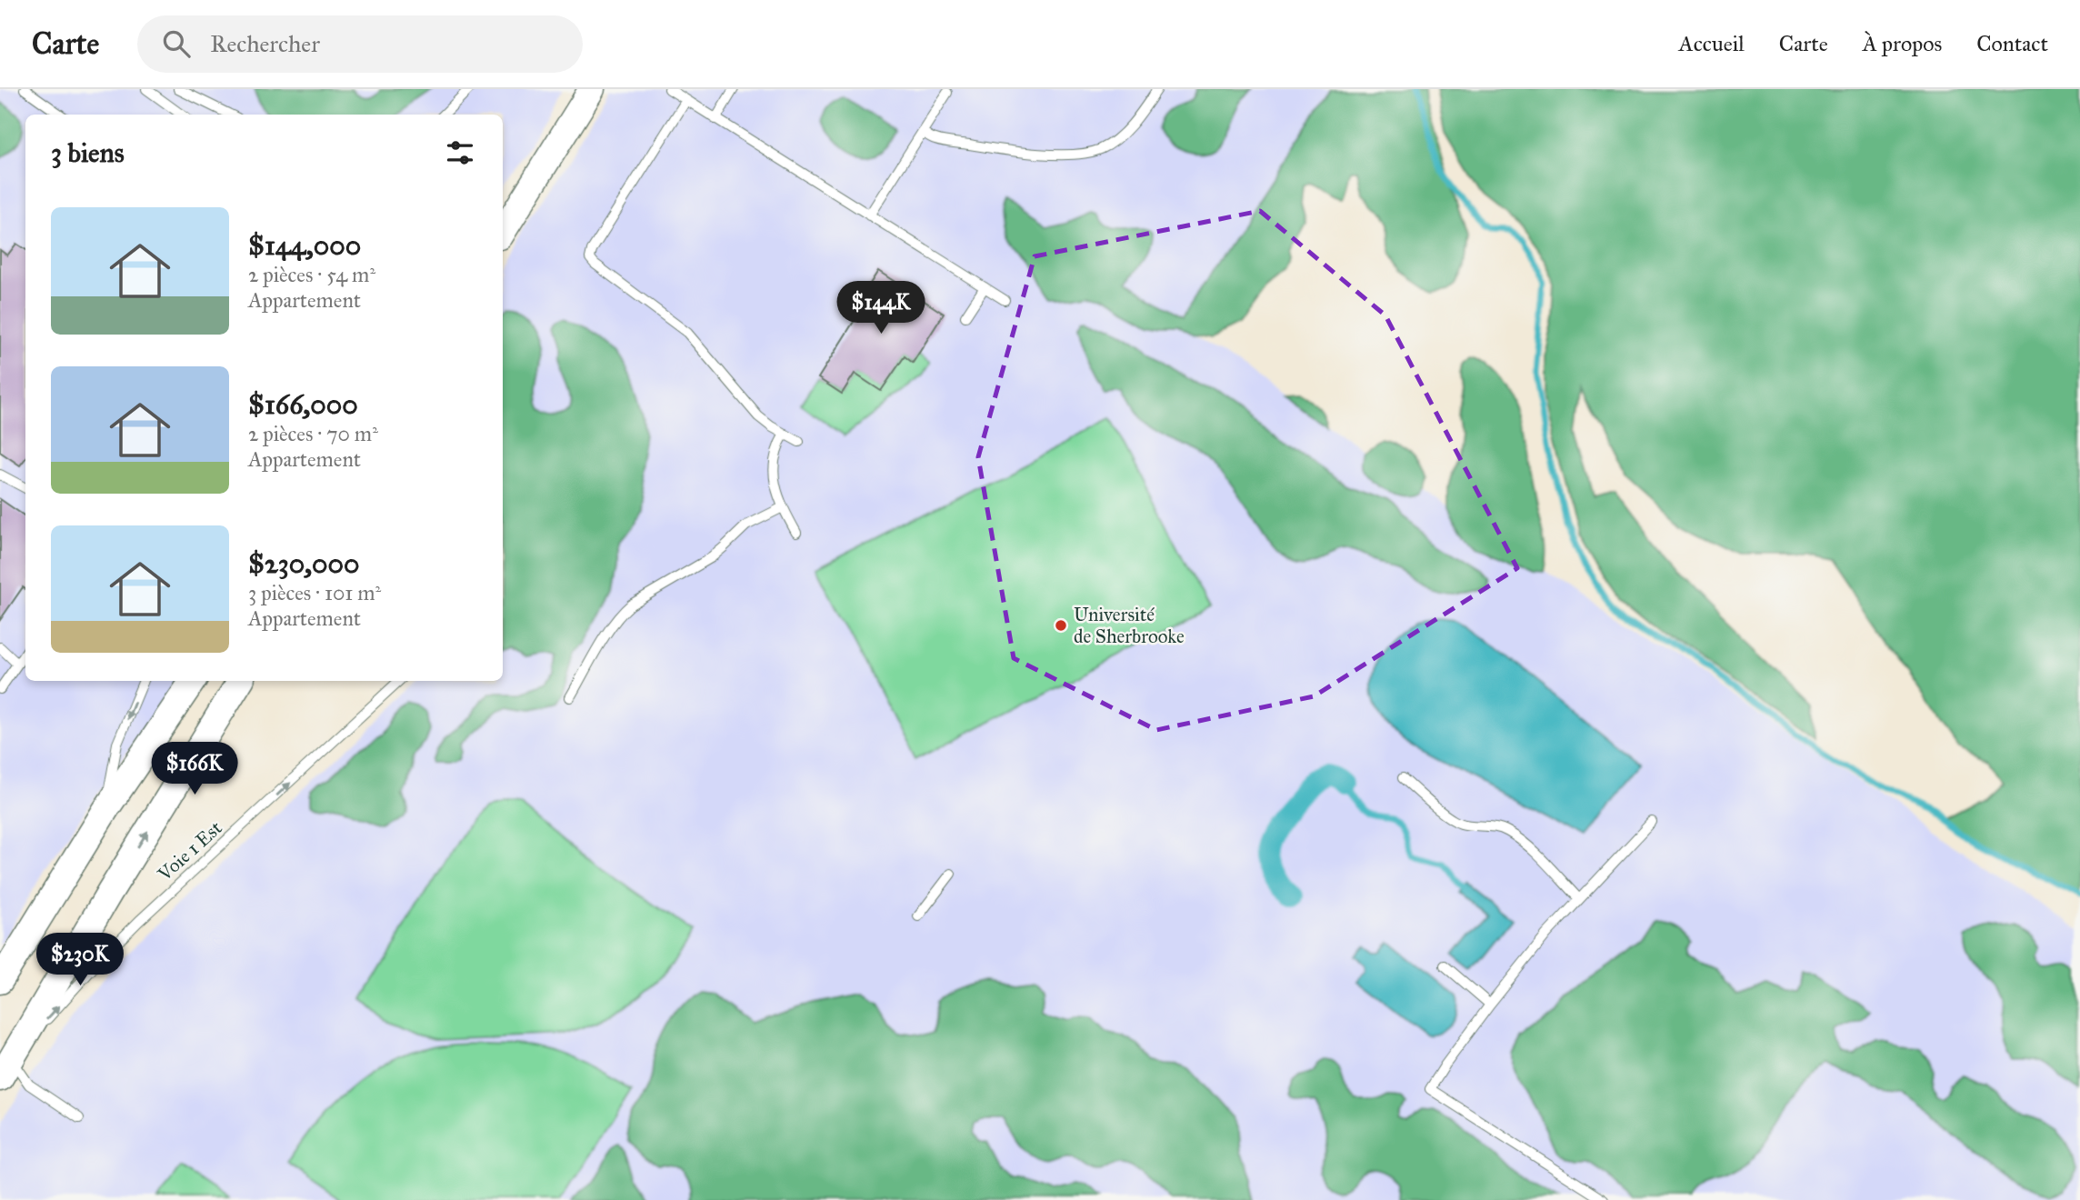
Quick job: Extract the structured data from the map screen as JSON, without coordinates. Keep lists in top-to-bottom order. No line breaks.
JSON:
{"streets":{"lane":["Voie 1 Est"]},"one_way":["Voie 1 Est"],"places":["Université de Sherbrooke"],"page":{"header":"Carte","search":"Rechercher","nav":["Accueil","Carte","À propos","Contact"],"heading":"3 biens","list":[{"name":"$144,000","note":"2 pièces · 54 m² · Appartement"},{"name":"$166,000","note":"2 pièces · 70 m² · Appartement"},{"name":"$230,000","note":"3 pièces · 101 m² · Appartement"}],"price":["$144K","$166K","$230K"]}}
